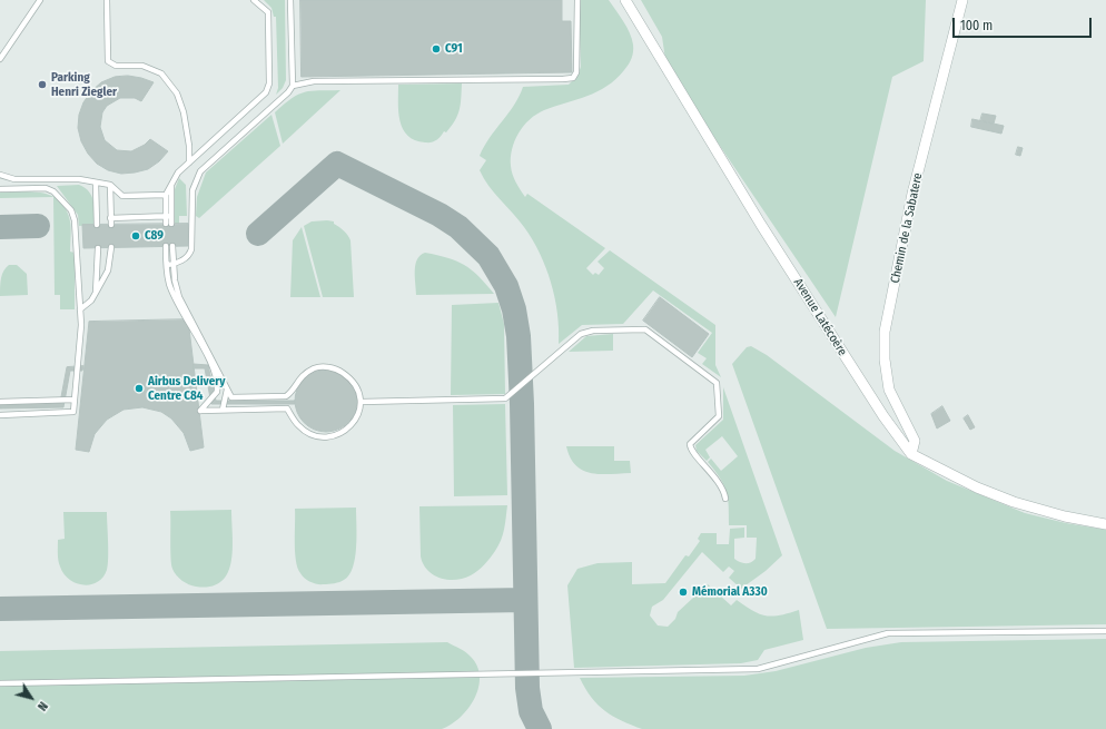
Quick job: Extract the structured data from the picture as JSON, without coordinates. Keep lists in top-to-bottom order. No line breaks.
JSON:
{"streets":{"street":["Chemin de la Sabatere","Avenue Latécoère"]},"crossings":[["Chemin de la Sabatere","Avenue Latécoère"]],"places":["C91","Parking Henri Ziegler","C89","Airbus Delivery Centre C84","Mémorial A330"],"scale_bar":"100 m","north":"bottom right"}
